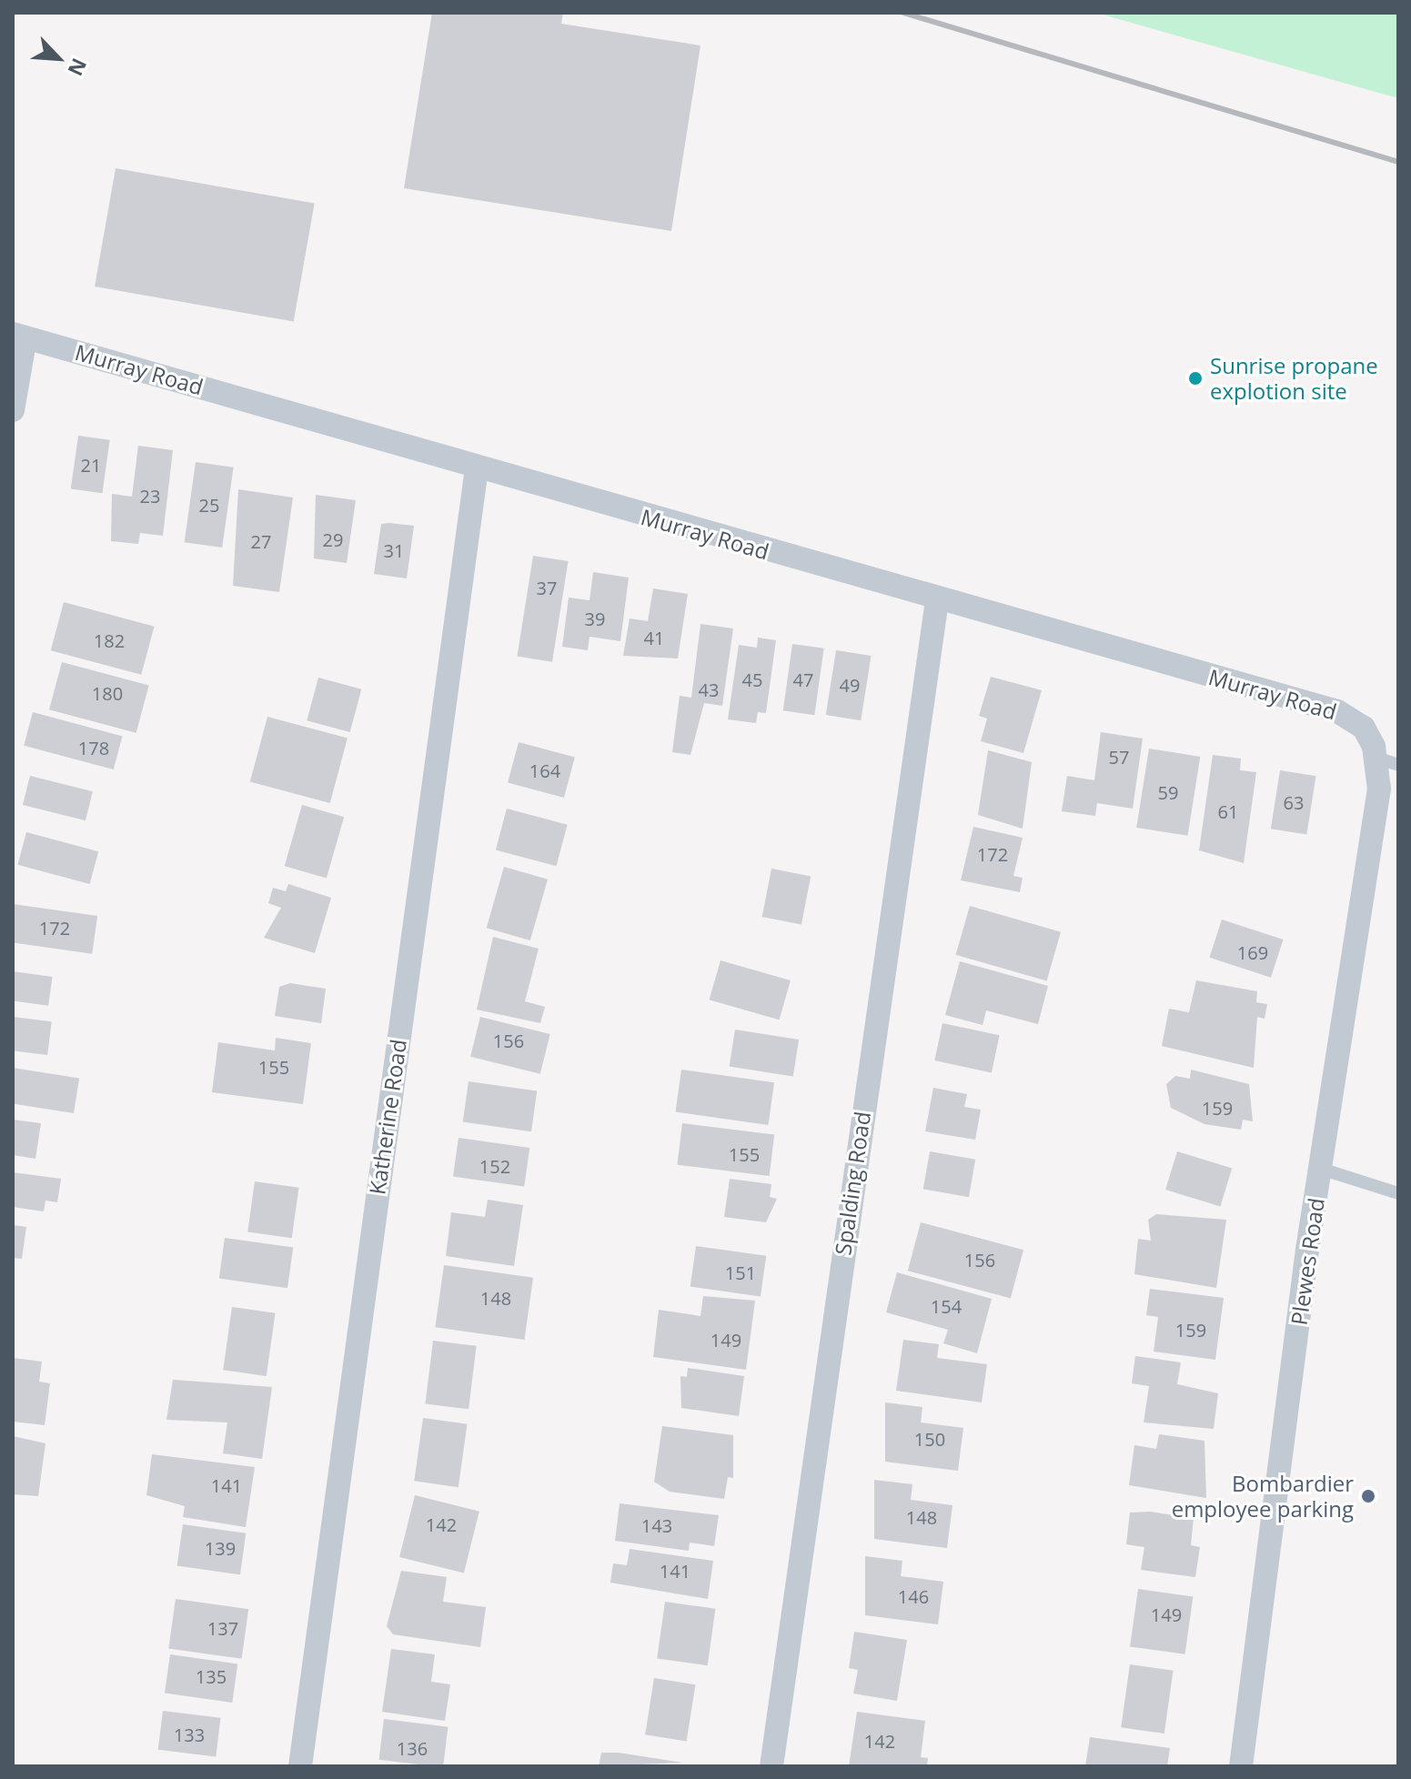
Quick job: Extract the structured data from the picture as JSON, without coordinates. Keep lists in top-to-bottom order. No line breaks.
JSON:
{"streets":{"street":["Murray Road","Katherine Road","Spalding Road","Plewes Road"]},"crossings":[["Murray Road","Katherine Road"],["Murray Road","Spalding Road"],["Murray Road","Plewes Road"]],"places":["Sunrise propane explotion site","Bombardier employee parking"],"house_numbers":["21","23","25","29","27","31","37","39","41","182","45","47","49","43","180","178","57","164","59","63","61","172","172","169","156","155","159","155","152","156","151","148","154","159","149","150","141","148","142","143","139","141","146","149","137","135","133","142","136"],"north":"bottom right"}
